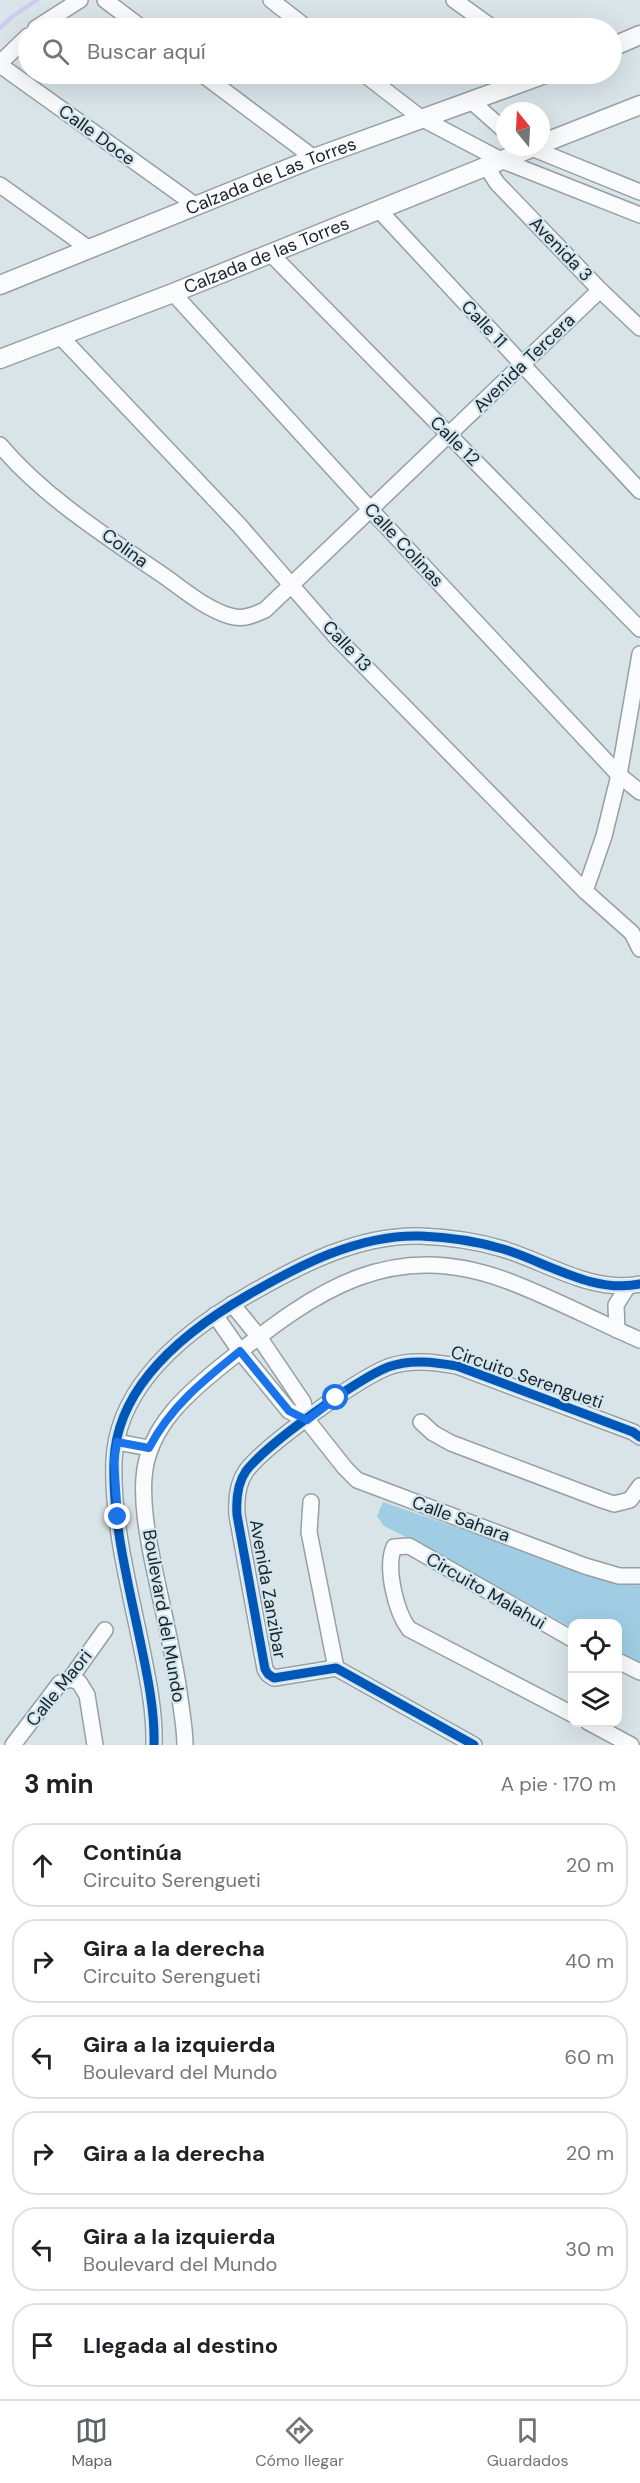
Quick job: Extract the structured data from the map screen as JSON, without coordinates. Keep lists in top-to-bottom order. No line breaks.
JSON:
{"streets":{"main road":["Calzada de Las Torres","Calzada de las Torres"],"street":["Calle Doce","Avenida 3","Calle 11","Avenida Tercera","Calle 12","Calle Colinas","Colina","Calle 13","Circuito Serengueti","Calle Sahara","Avenida Zanzibar","Circuito Malahui","Boulevard del Mundo","Calle Maori"]},"crossings":[["Calle Doce","Calzada de Las Torres"],["Avenida 3","Calzada de las Torres"],["Avenida 3","Avenida Tercera"],["Calzada de las Torres","Calle 11"],["Calzada de las Torres","Calle 12"],["Calzada de las Torres","Calle Colinas"],["Calzada de las Torres","Calle 13"],["Calle 11","Avenida Tercera"],["Avenida Tercera","Calle 12"],["Avenida Tercera","Calle Colinas"],["Avenida Tercera","Colina"],["Avenida Tercera","Calle 13"],["Circuito Serengueti","Calle Sahara"],["Circuito Serengueti","Avenida Zanzibar"],["Calle Sahara","Avenida Zanzibar"]],"north":"top","page":{"search":"Buscar aquí","heading":["3 min","A pie · 170 m"],"list":[["Continúa","Circuito Serengueti","20 m"],["Gira a la derecha","Circuito Serengueti","40 m"],["Gira a la izquierda","Boulevard del Mundo","60 m"],["Gira a la derecha","20 m"],["Gira a la izquierda","Boulevard del Mundo","30 m"],"Llegada al destino"],"nav":["Mapa","Cómo llegar","Guardados"]}}
